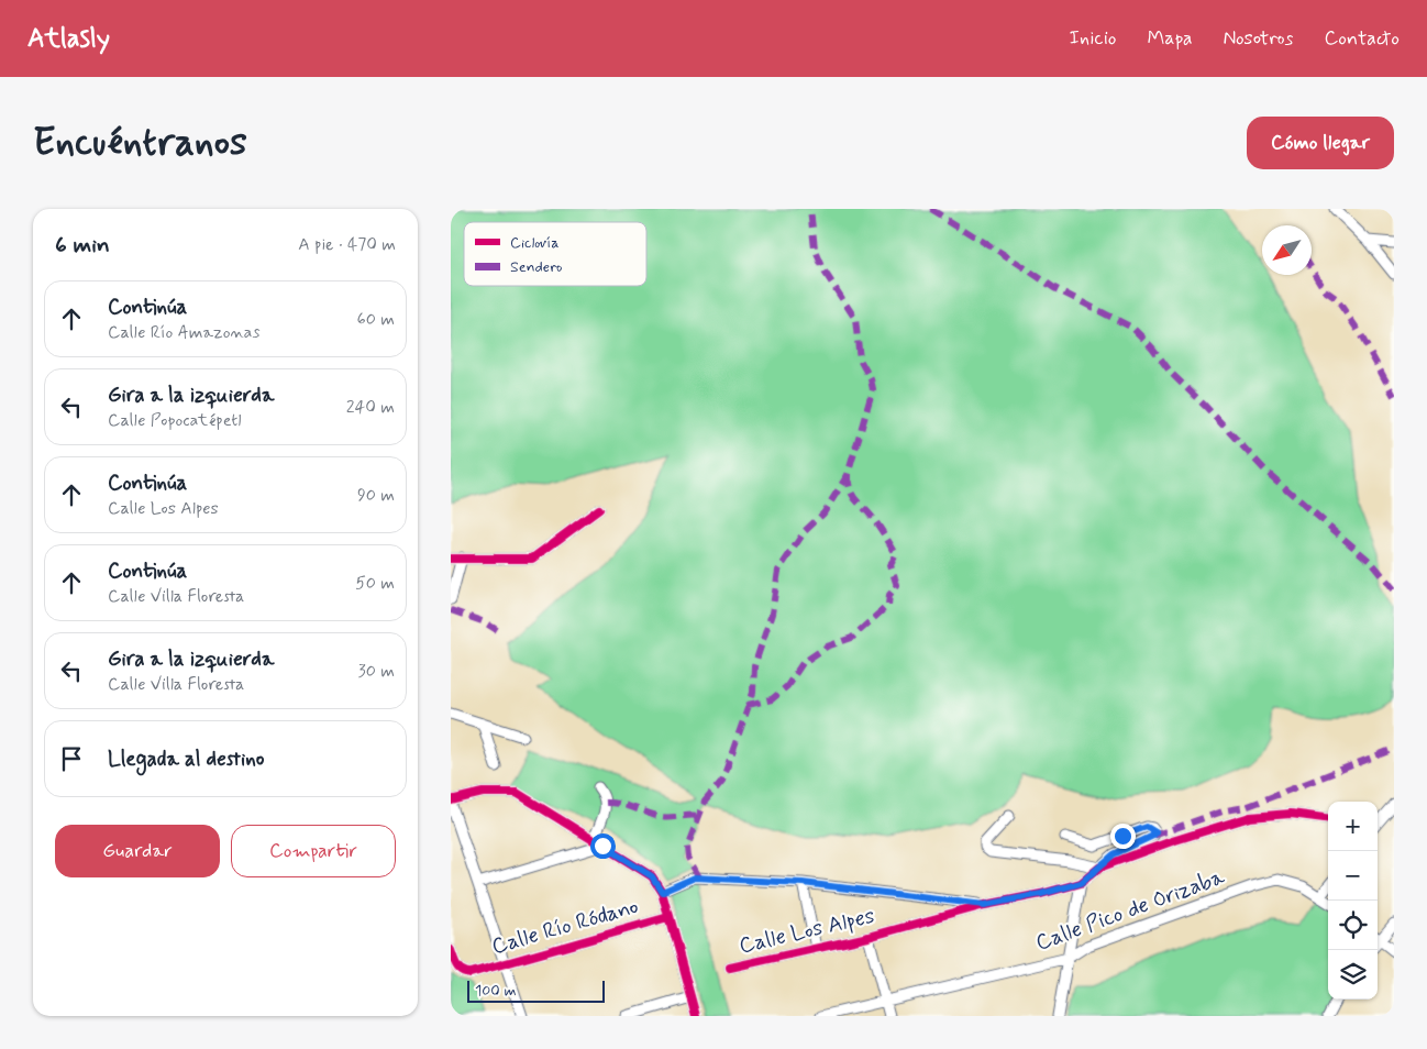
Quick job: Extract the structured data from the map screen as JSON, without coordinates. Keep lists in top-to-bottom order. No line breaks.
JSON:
{"streets":{"street":["Calle Pico de Orizaba","Calle Río Ródano","Calle Los Alpes"]},"legend":["Ciclovía","Sendero"],"scale_bar":"100 m","north":"bottom left","page":{"header":"Atlasly","nav":["Inicio","Mapa","Nosotros","Contacto"],"buttons":["Cómo llegar",["Guardar","Compartir"]],"title":"Encuéntranos","heading":["6 min","A pie · 470 m"],"list":[["Continúa","Calle Río Amazonas","60 m"],["Gira a la izquierda","Calle Popocatépetl","240 m"],["Continúa","Calle Los Alpes","90 m"],["Continúa","Calle Villa Floresta","50 m"],["Gira a la izquierda","Calle Villa Floresta","30 m"],"Llegada al destino"],"map_buttons":["+","−"],"scale":"100 m"}}
